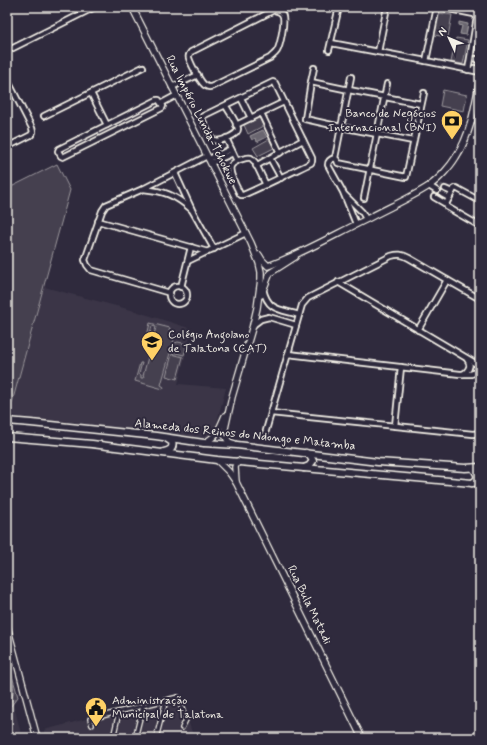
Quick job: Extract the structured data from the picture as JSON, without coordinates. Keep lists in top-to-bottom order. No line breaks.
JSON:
{"streets":{"main road":["Alameda dos Reinos do Ndongo e Matamba"],"street":["Rua Império Lunda-Tchokwe","Rua Bula Matadi"]},"crossings":[["Rua Império Lunda-Tchokwe","Alameda dos Reinos do Ndongo e Matamba"]],"places":{"bank":["Banco de Negócios Internacional (BNI)"],"school or university":["Colégio Angolano de Talatona (CAT)"],"public building":["Administração Municipal de Talatona"]},"north":"top left"}
